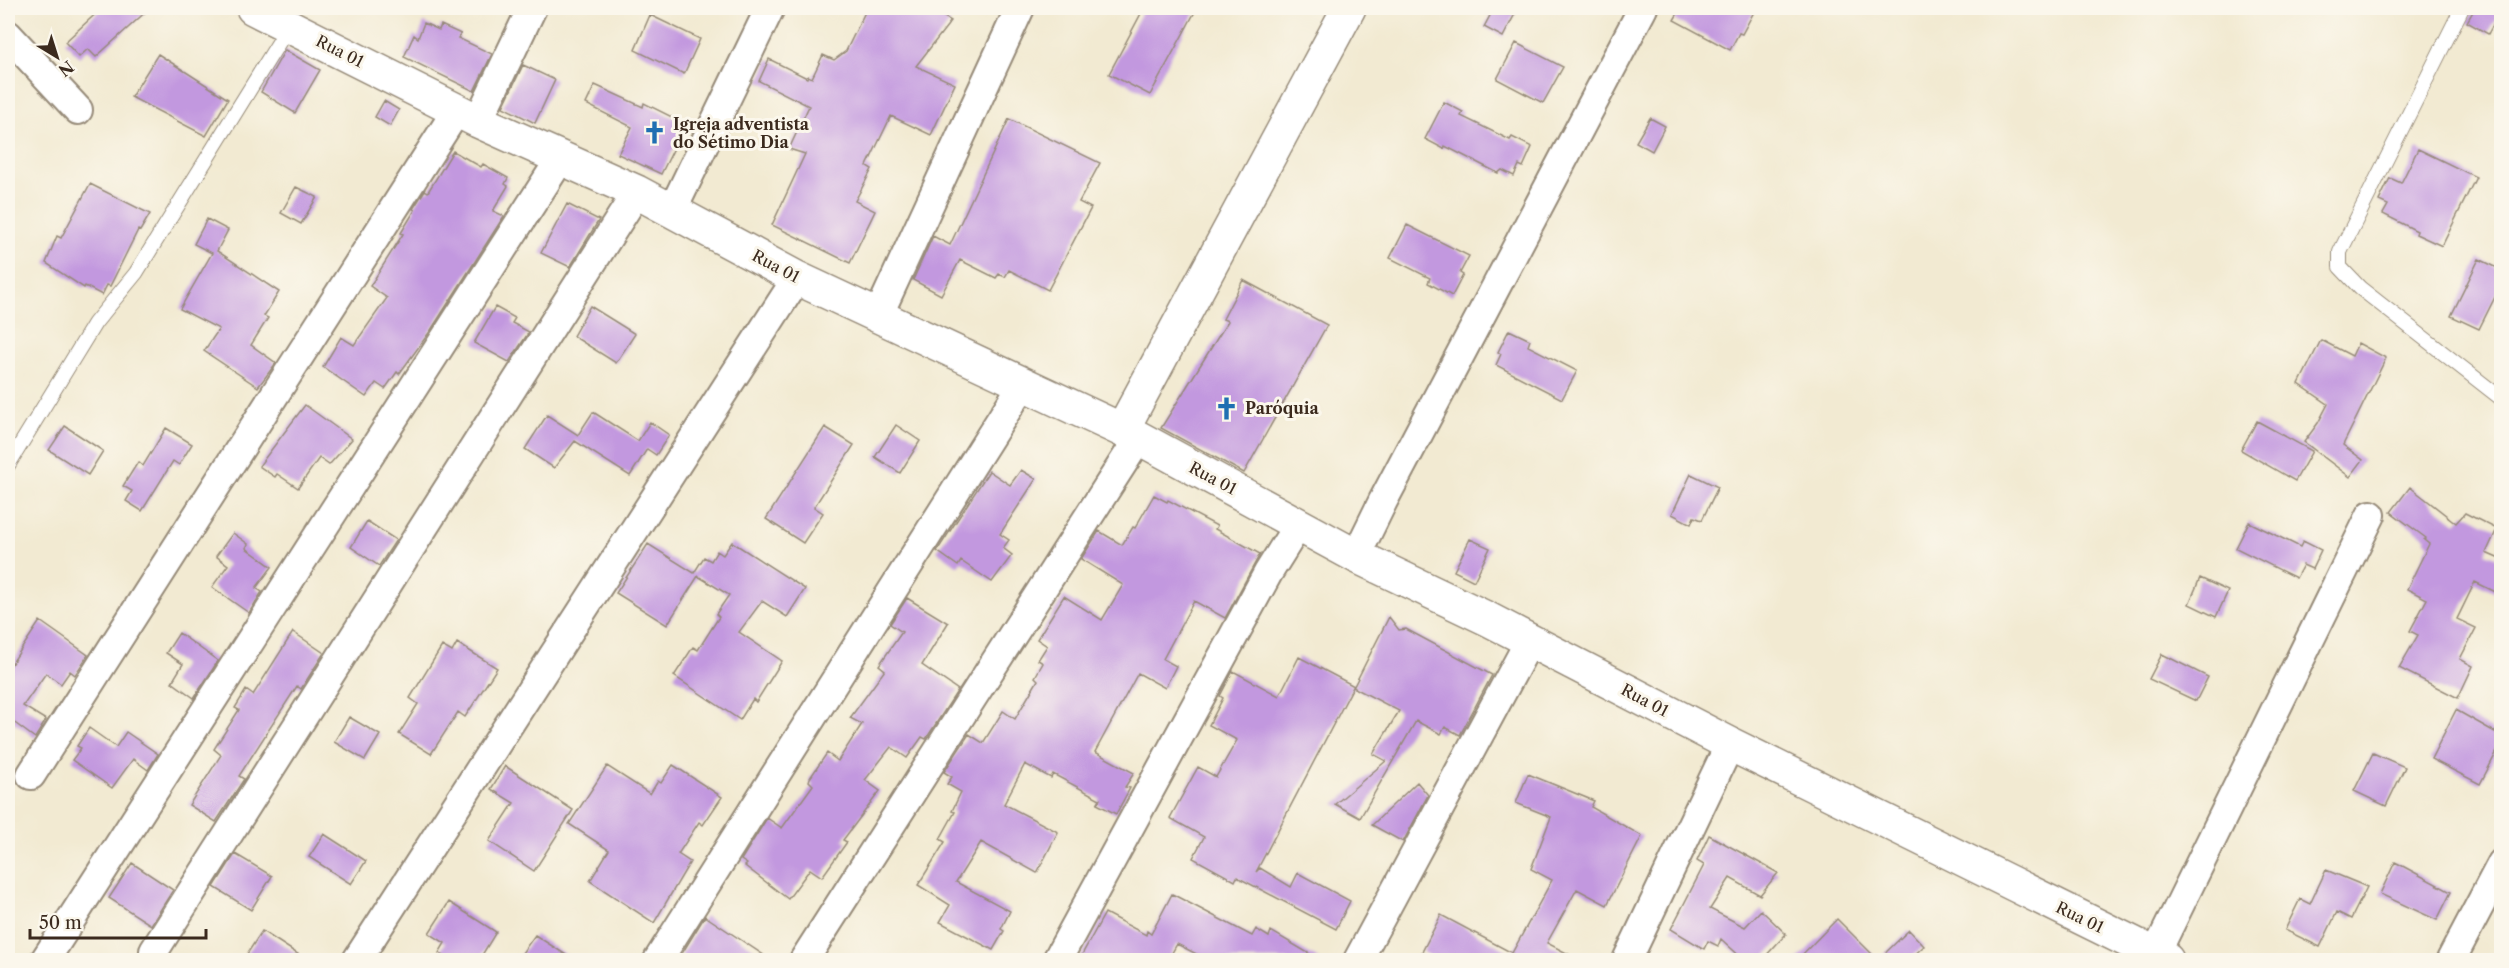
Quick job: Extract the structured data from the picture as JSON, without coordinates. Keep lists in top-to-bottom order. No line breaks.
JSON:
{"streets":{"street":["Rua 01"]},"places":{"church":["Igreja adventista do Sétimo Dia","Paróquia"]},"scale_bar":"50 m","north":"bottom right"}
